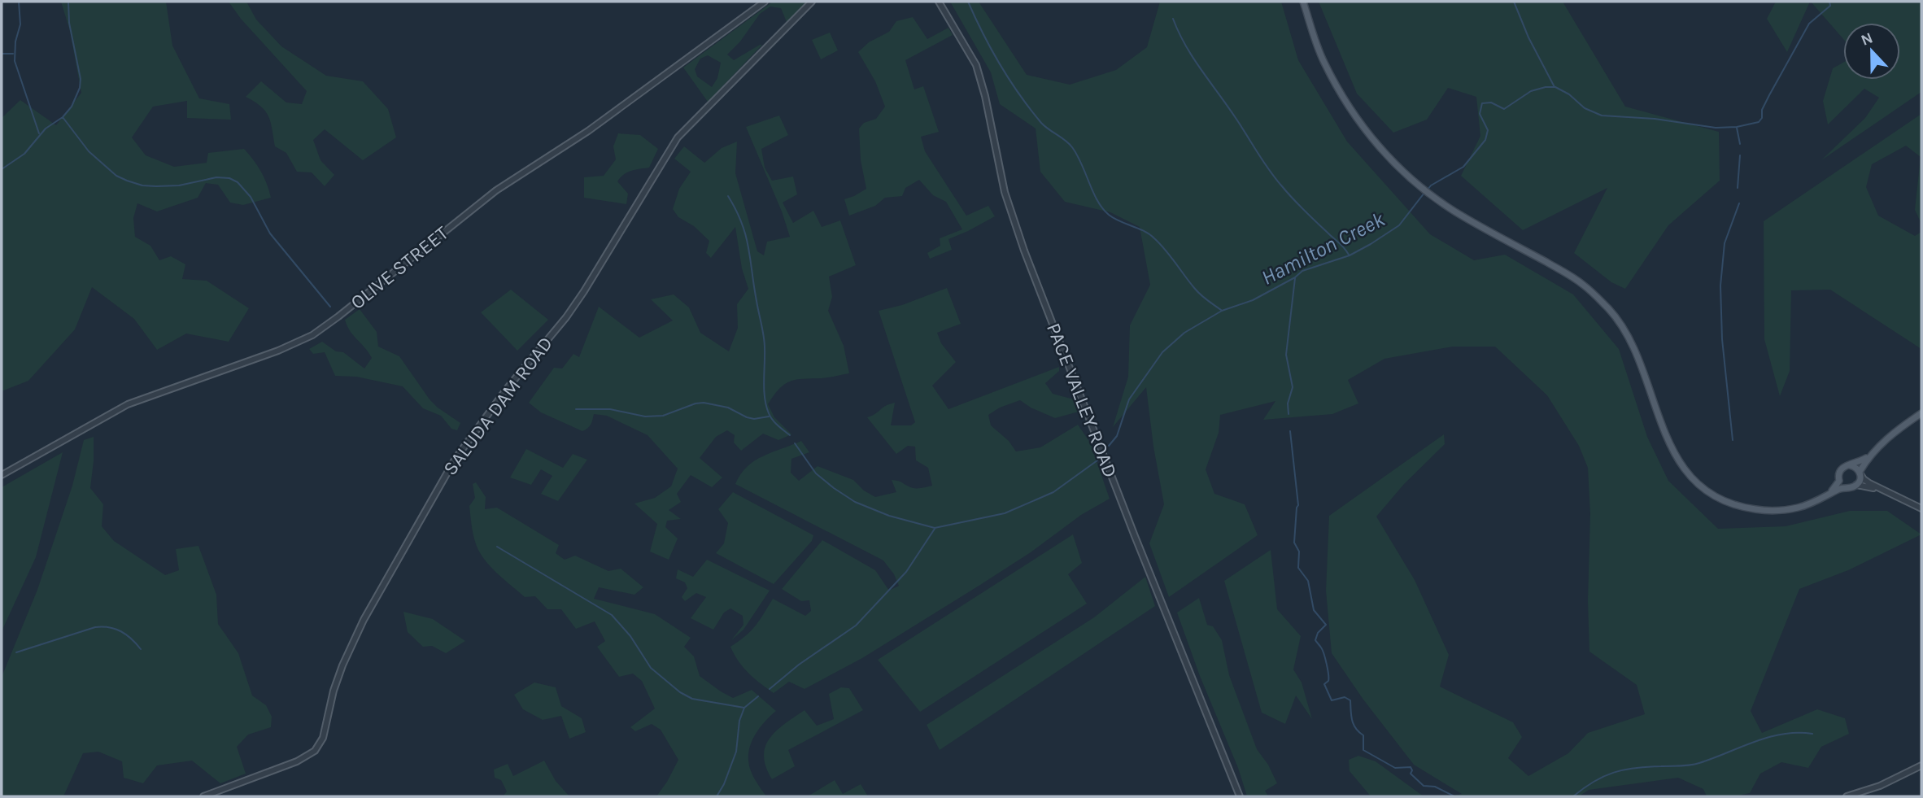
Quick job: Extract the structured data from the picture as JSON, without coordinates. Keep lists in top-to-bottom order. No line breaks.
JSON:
{"streets":{"street":["OLIVE STREET","PACE VALLEY ROAD","SALUDA DAM ROAD"]},"water":["Hamilton Creek"],"north":"top"}
